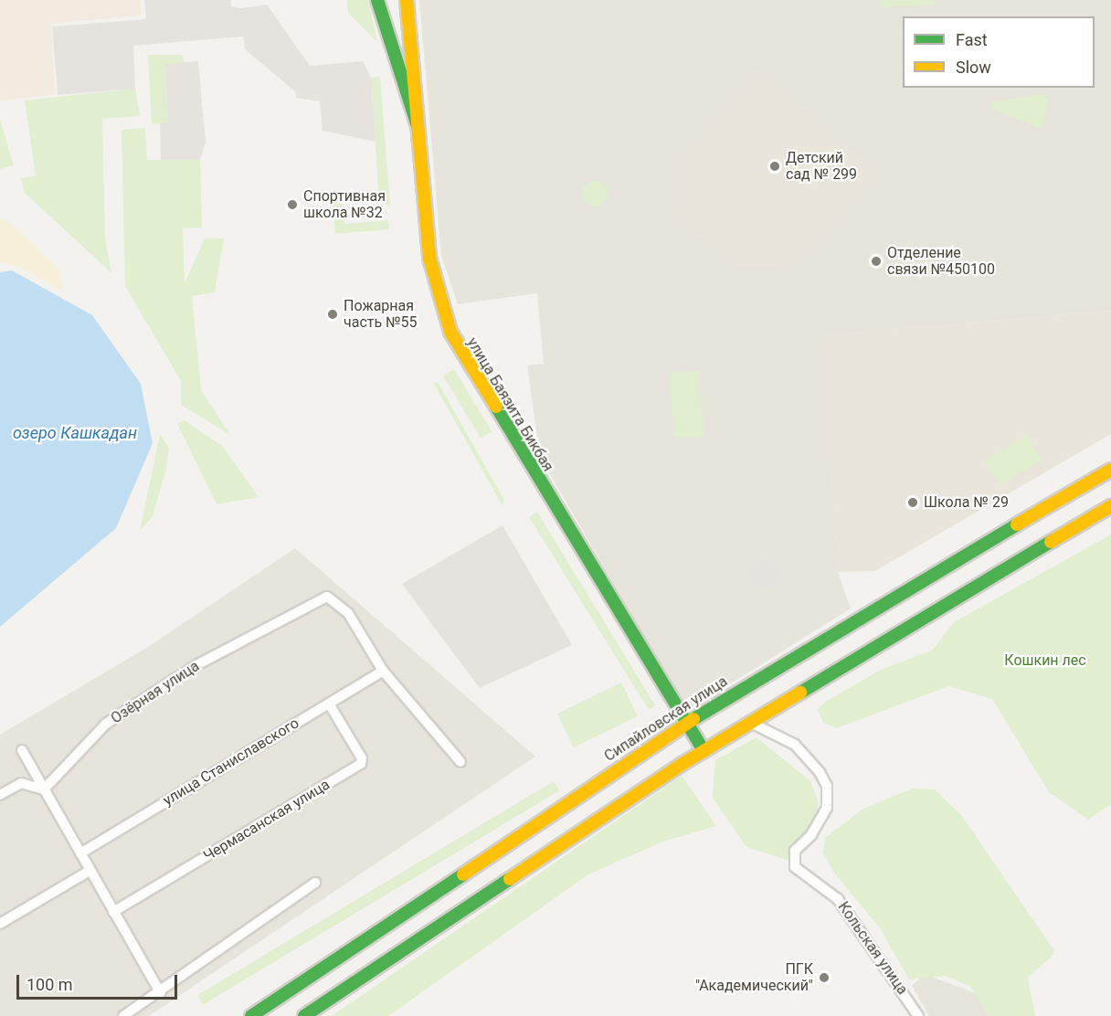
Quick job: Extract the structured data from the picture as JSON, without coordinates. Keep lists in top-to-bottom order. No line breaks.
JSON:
{"streets":{"main road":["улица Баязита Бикбая","Сипайловская улица"],"street":["Озёрная улица","улица Станиславского","Чермасанская улица","Кольская улица"]},"crossings":[["улица Баязита Бикбая","Сипайловская улица"],["Озёрная улица","улица Станиславского"],["улица Станиславского","Чермасанская улица"]],"water":["озеро Кашкадан"],"parks":["Кошкин лес"],"places":["Детский сад № 299","Спортивная школа №32","Отделение связи №450100","Пожарная часть №55","Школа № 29","ПГК \"Академический\""],"legend":["Fast","Slow"],"scale_bar":"100 m"}
